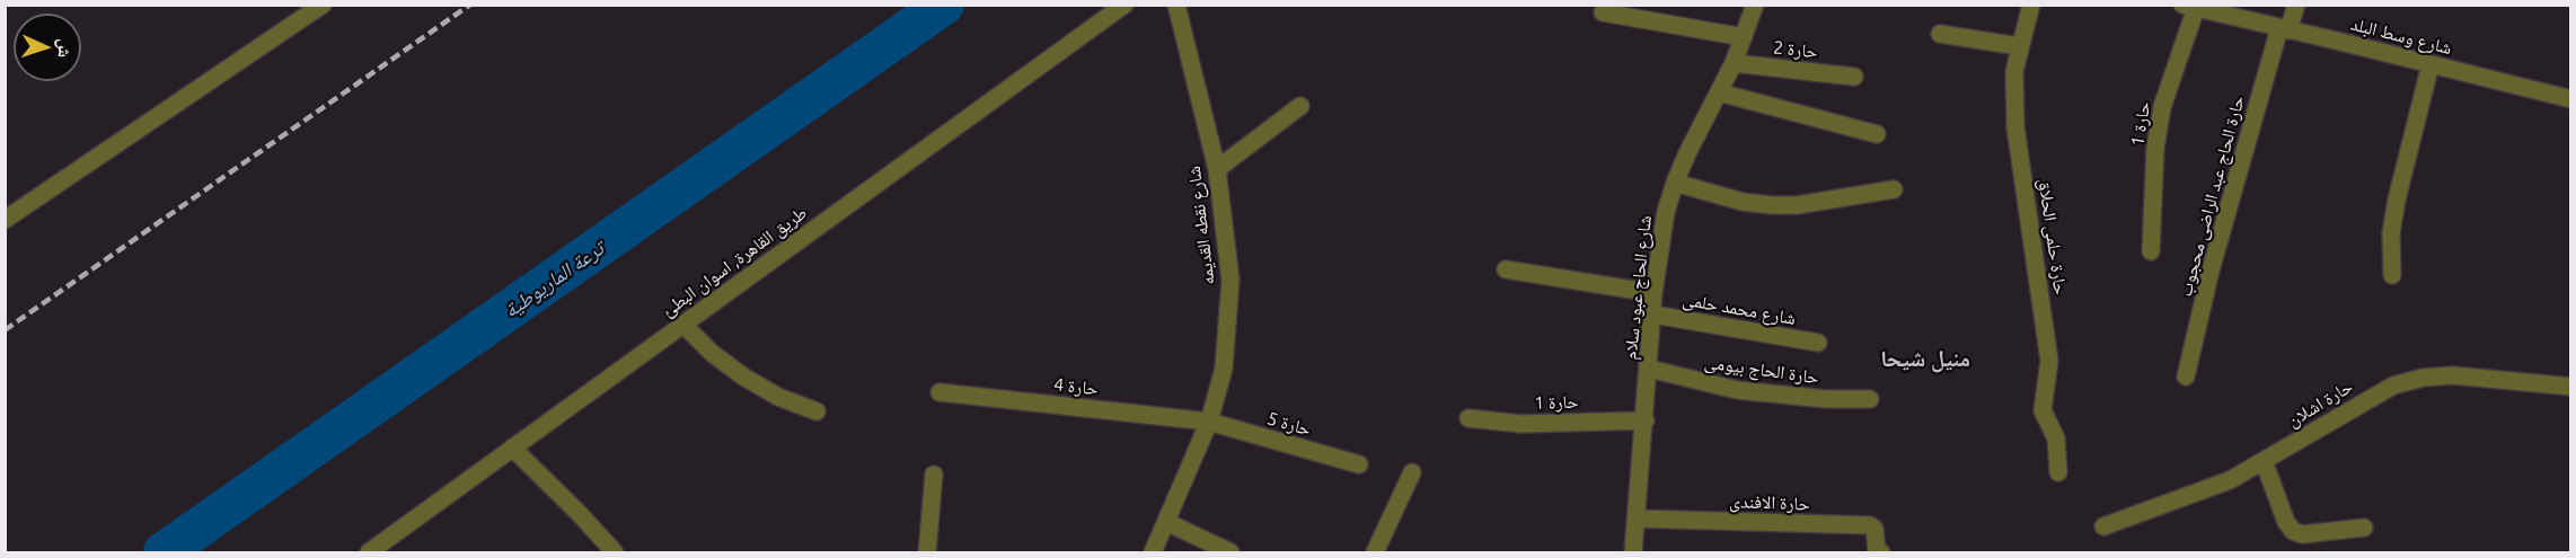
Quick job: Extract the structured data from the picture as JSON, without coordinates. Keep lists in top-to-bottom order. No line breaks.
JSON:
{"streets":{"street":["شارع وسط البلد","حارة 2","حارة 1","حارة الحاج عبد الراضى محجوب","شارع نقطه القديمه","حارة حلمى الحلاق","طريق القاهرة, اسوان البطئ","شارع الحاج عبود سلام","شارع محمد حلمى","حارة الحاج بيومى","حارة 4","حارة اشلان","حارة 5","حارة الافندى"]},"crossings":[["شارع وسط البلد","حارة 1"],["شارع وسط البلد","حارة الحاج عبد الراضى محجوب"],["حارة 2","شارع الحاج عبود سلام"],["حارة 1","شارع الحاج عبود سلام"],["شارع نقطه القديمه","حارة 4"],["شارع نقطه القديمه","حارة 5"],["شارع الحاج عبود سلام","شارع محمد حلمى"],["شارع الحاج عبود سلام","حارة الحاج بيومى"],["شارع الحاج عبود سلام","حارة الافندى"],["حارة 4","حارة 5"]],"districts":["منيل شيحا"],"water":["ترعة الماريوطية"],"north":"right"}
